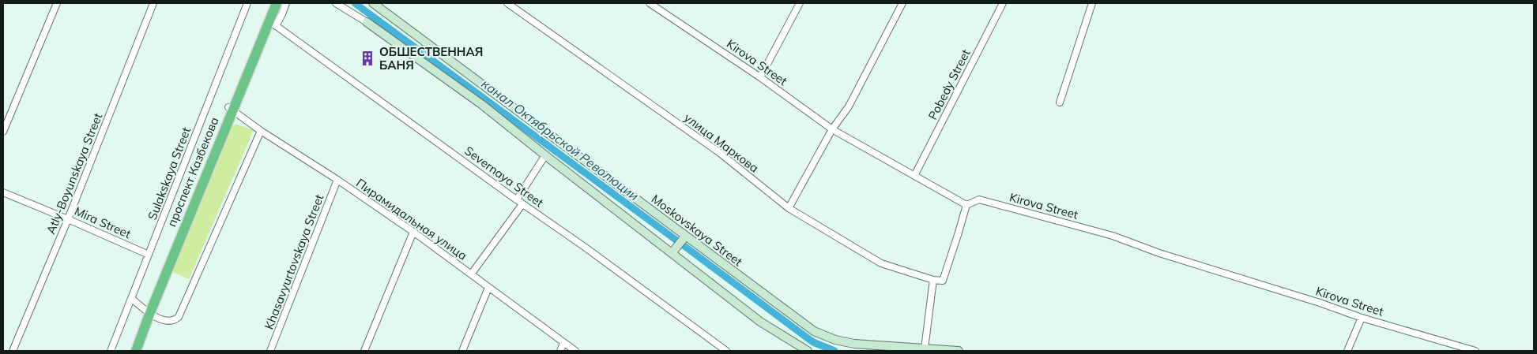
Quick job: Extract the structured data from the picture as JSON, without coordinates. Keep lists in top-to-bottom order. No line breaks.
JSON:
{"streets":{"highway":["проспект Казбекова"],"main road":["Moskovskaya Street"],"street":["Kirova Street","Pobedy Street","улица Маркова","Atly-Boyunskaya Street","Sulakskaya Street","Severnaya Street","Пирамидальная улица","Mira Street","Khasavyurtovskaya Street"]},"crossings":[["Kirova Street","Pobedy Street"],["проспект Казбекова","Severnaya Street"],["проспект Казбекова","Пирамидальная улица"],["Atly-Boyunskaya Street","Mira Street"],["Sulakskaya Street","Mira Street"],["Пирамидальная улица","Khasavyurtovskaya Street"]],"water":["канал Октябрьской Революции"],"places":{"building":["ОБШЕСТВЕННАЯ БАНЯ"]}}
